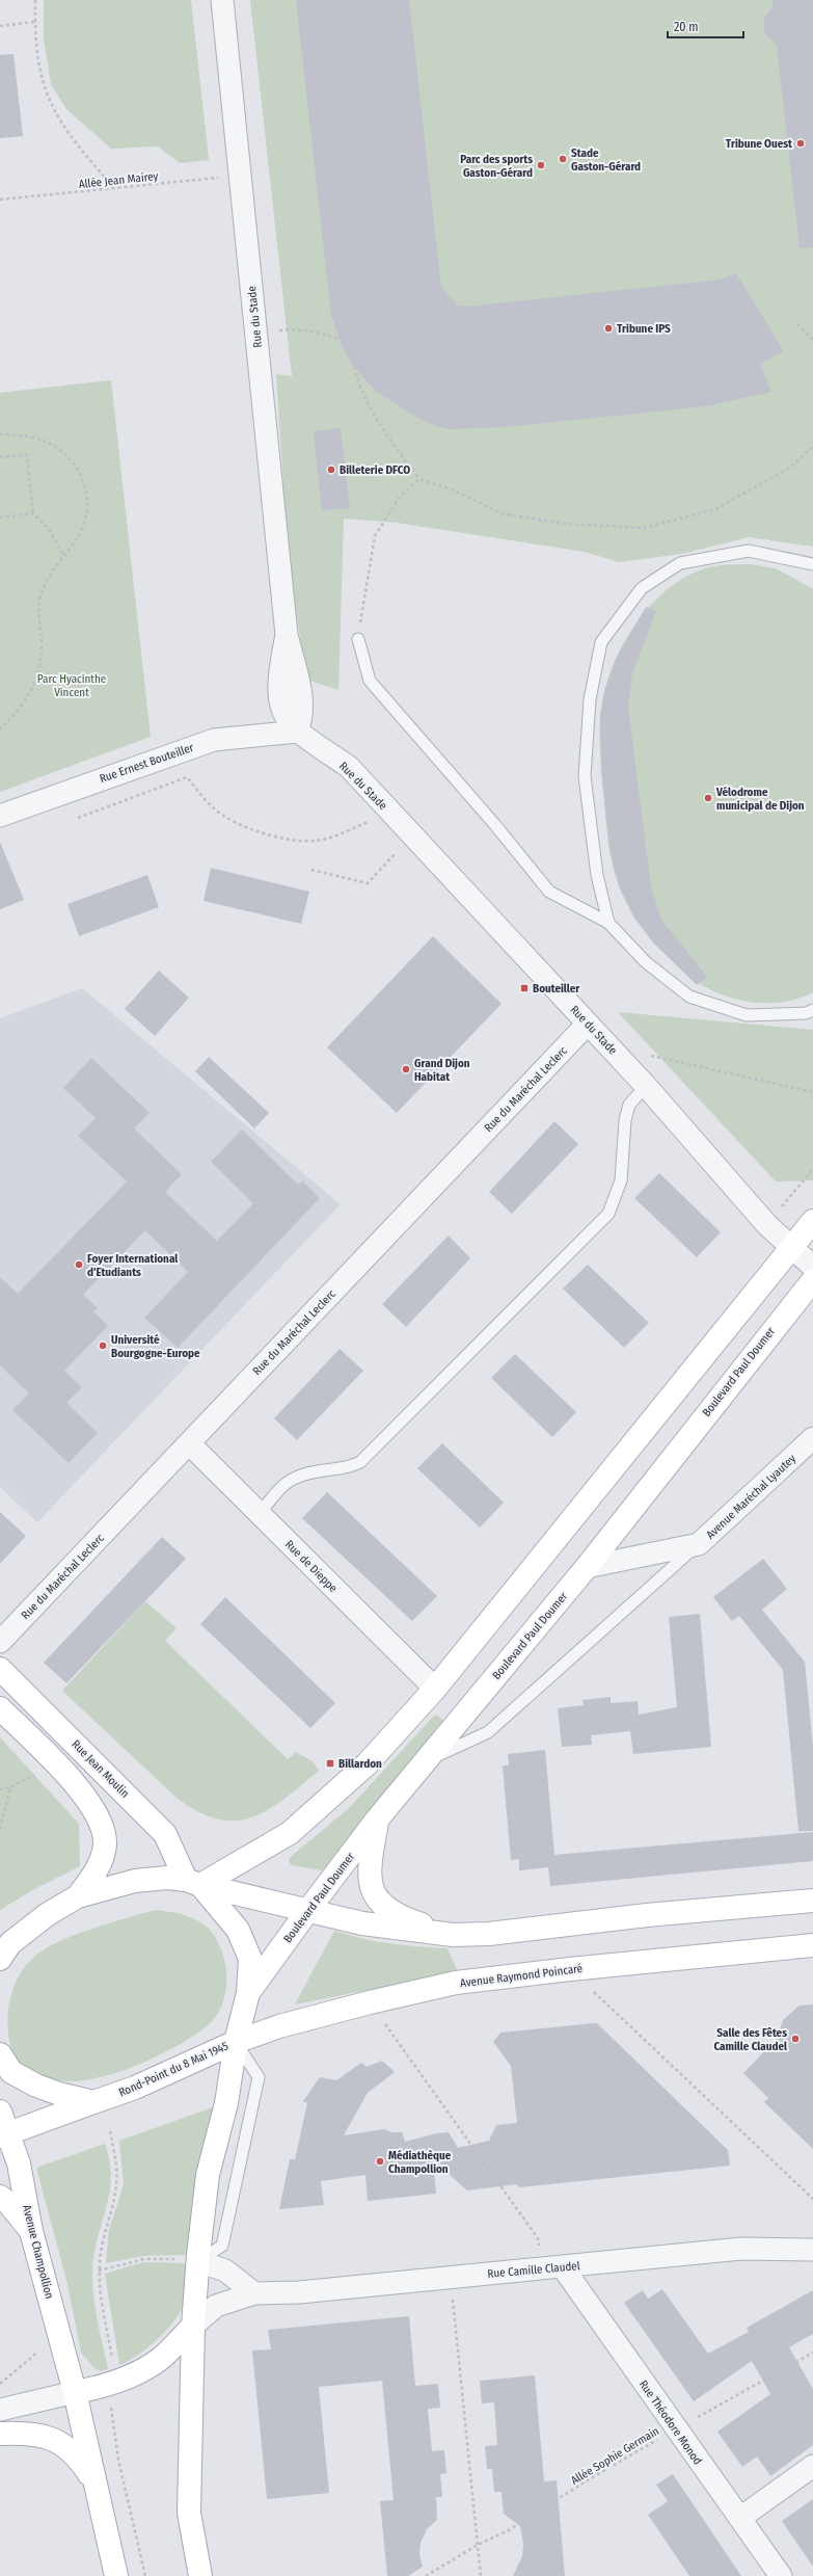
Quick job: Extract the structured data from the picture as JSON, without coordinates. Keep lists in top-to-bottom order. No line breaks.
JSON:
{"streets":{"main road":["Boulevard Paul Doumer","Rue Jean Moulin","Avenue Raymond Poincaré","Rond-Point du 8 Mai 1945","Avenue Champollion"],"street":["Rue du Stade","Rue Ernest Bouteiller","Rue du Maréchal Leclerc","Avenue Maréchal Lyautey","Rue de Dieppe","Rue Camille Claudel","Rue Théodore Monod"],"path":["Allée Jean Mairey","Allée Sophie Germain"]},"crossings":[["Allée Jean Mairey","Rue du Stade"],["Rue du Stade","Rue Ernest Bouteiller"],["Rue du Stade","Rue du Maréchal Leclerc"],["Rue du Maréchal Leclerc","Rue de Dieppe"],["Boulevard Paul Doumer","Avenue Maréchal Lyautey"],["Boulevard Paul Doumer","Rond-Point du 8 Mai 1945"],["Rue Jean Moulin","Rond-Point du 8 Mai 1945"],["Avenue Raymond Poincaré","Rond-Point du 8 Mai 1945"],["Rond-Point du 8 Mai 1945","Avenue Champollion"],["Rue Camille Claudel","Rue Théodore Monod"],["Rue Théodore Monod","Allée Sophie Germain"]],"parks":["Parc Hyacinthe Vincent"],"places":{"other":["Tribune Ouest","Stade Gaston-Gérard","Parc des sports Gaston-Gérard","Tribune IPS","Billeterie DFCO","Vélodrome municipal de Dijon","Grand Dijon Habitat","Foyer International d'Etudiants","Université Bourgogne-Europe","Salle des Fêtes Camille Claudel","Médiathèque Champollion"],"transit":["Bouteiller","Billardon"]},"scale_bar":"20 m"}
